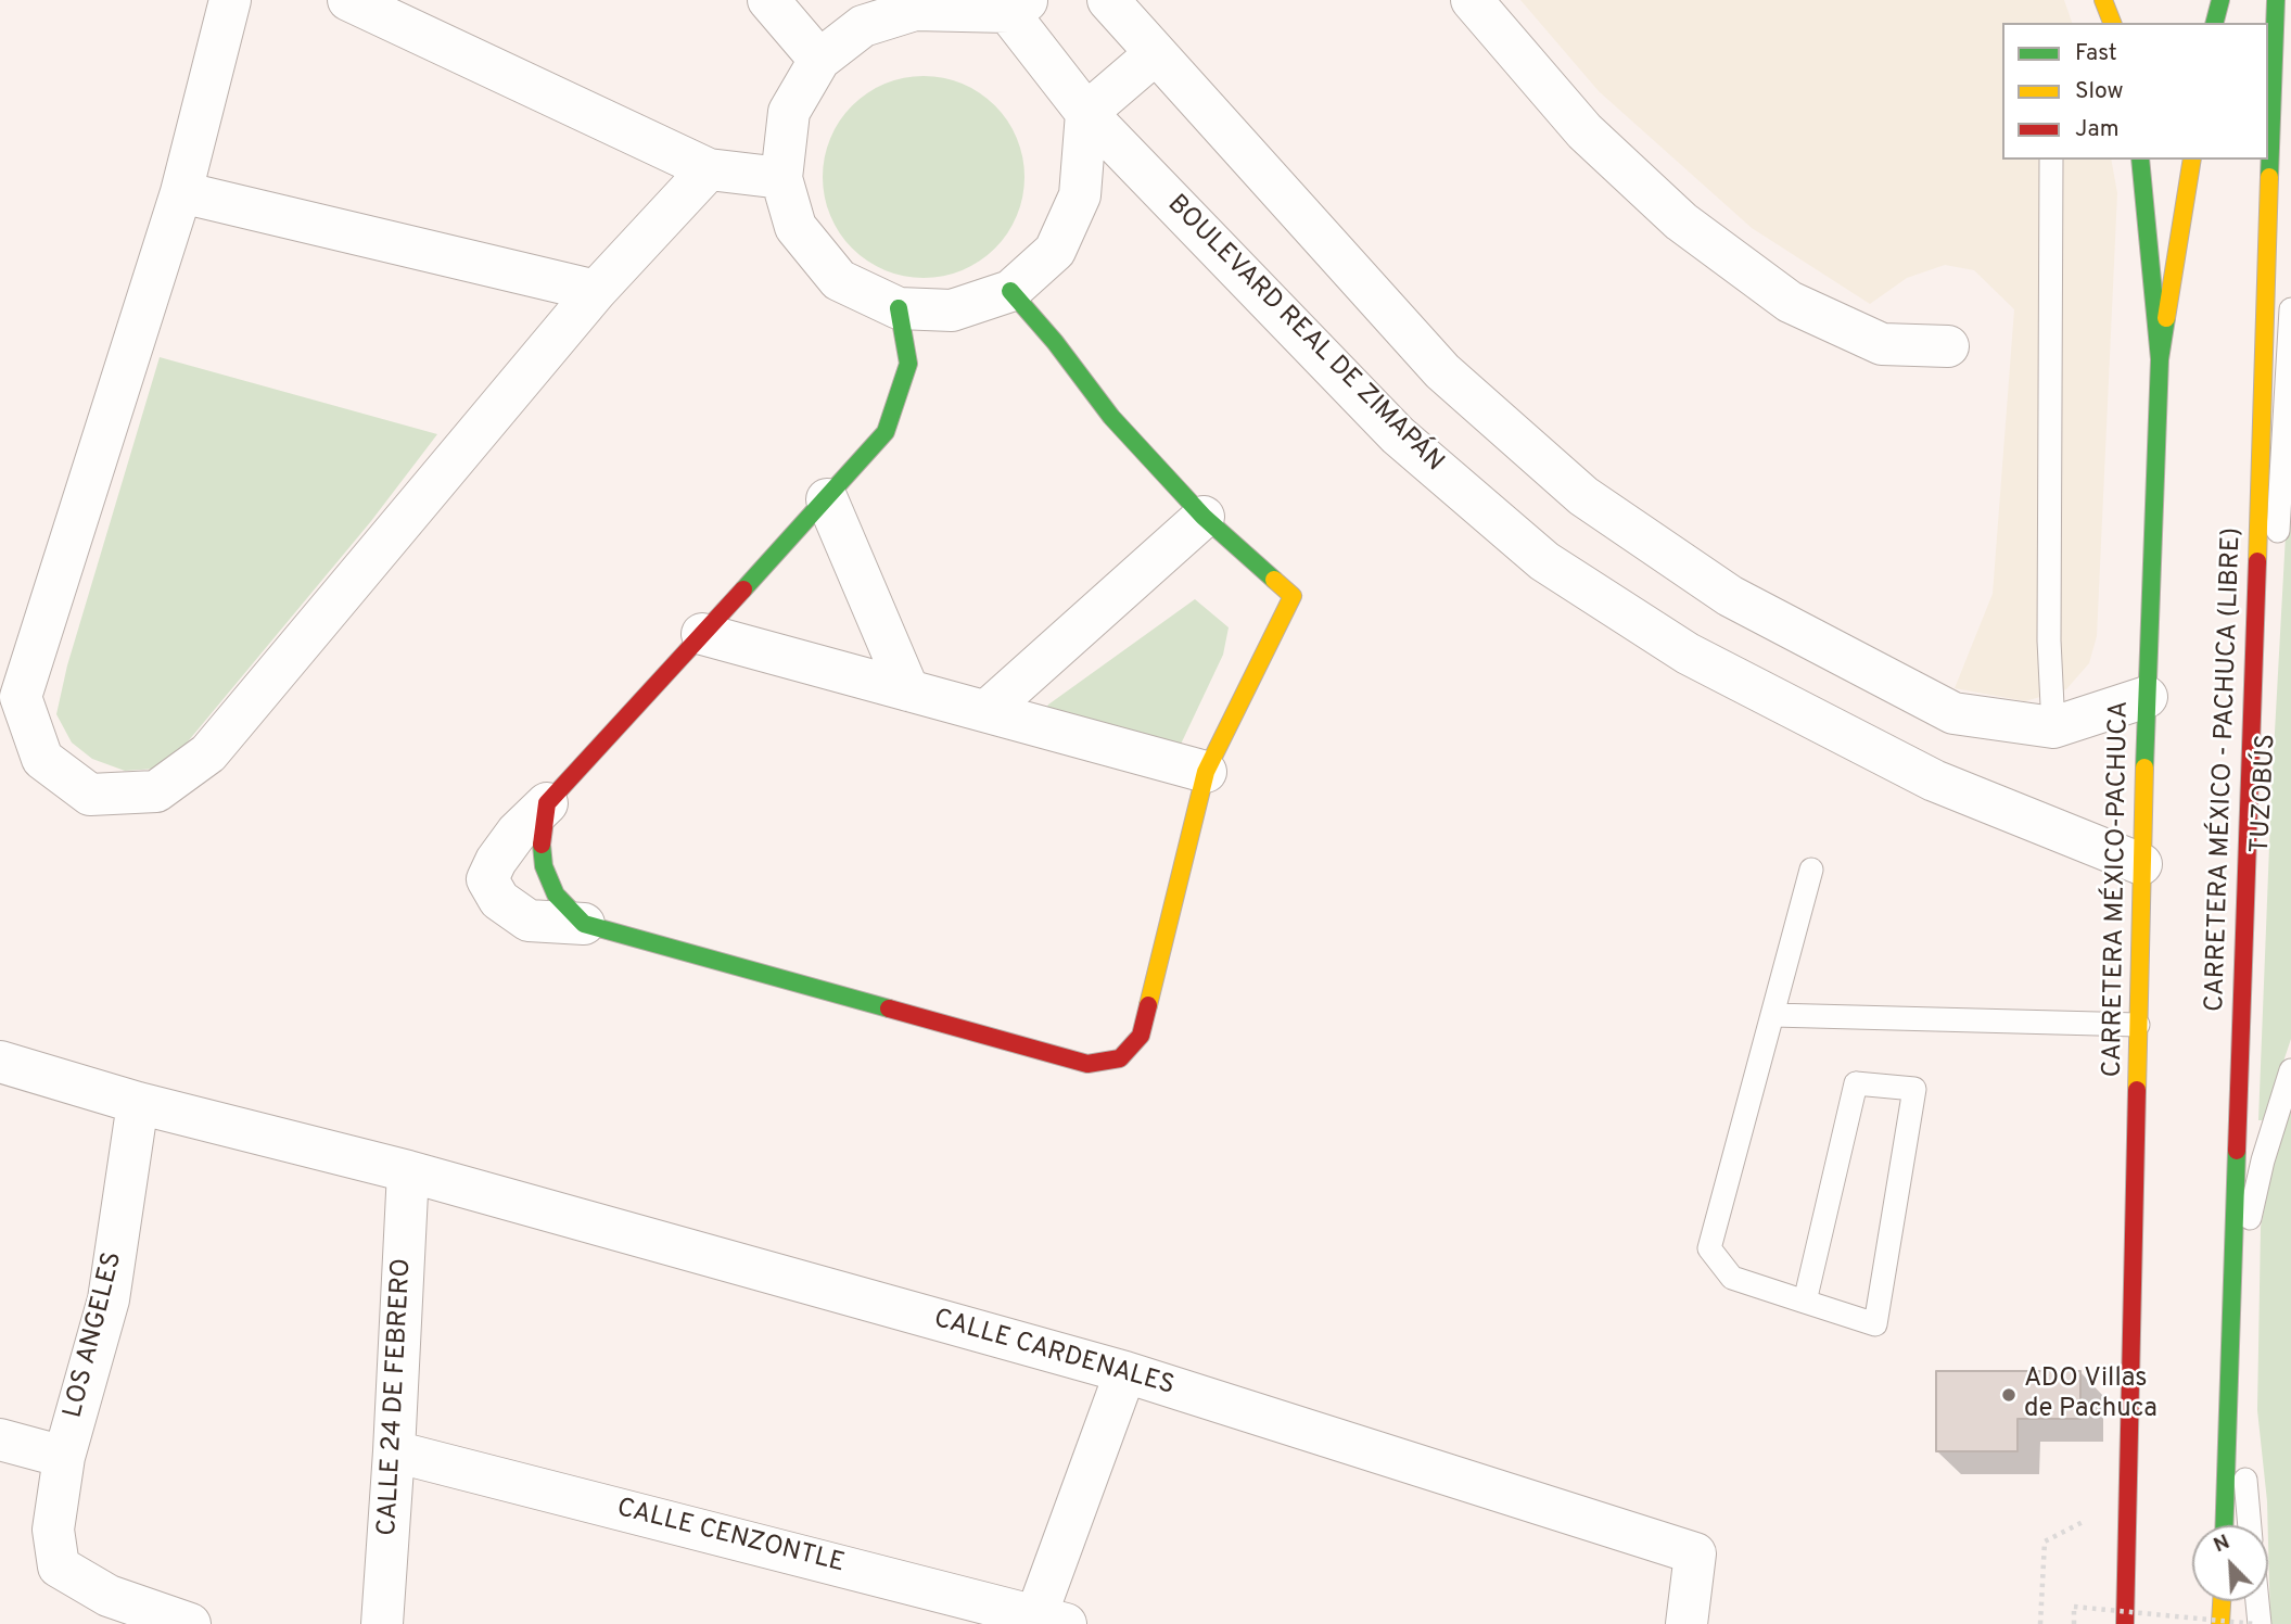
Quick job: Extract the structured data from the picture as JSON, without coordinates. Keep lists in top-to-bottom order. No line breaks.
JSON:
{"streets":{"main road":["CARRETERA MÉXICO - PACHUCA (LIBRE)","CARRETERA MÉXICO-PACHUCA"],"street":["BOULEVARD REAL DE ZIMAPÁN","LOS ANGELES","CALLE CARDENALES","CALLE 24 DE FEBRERO","CALLE CENZONTLE"],"lane":["TUZOBÚS"]},"crossings":[["BOULEVARD REAL DE ZIMAPÁN","CARRETERA MÉXICO-PACHUCA"],["CALLE CARDENALES","CALLE 24 DE FEBRERO"],["CALLE 24 DE FEBRERO","CALLE CENZONTLE"]],"places":["ADO Villas de Pachuca"],"legend":["Fast","Slow","Jam"],"north":"top left"}
